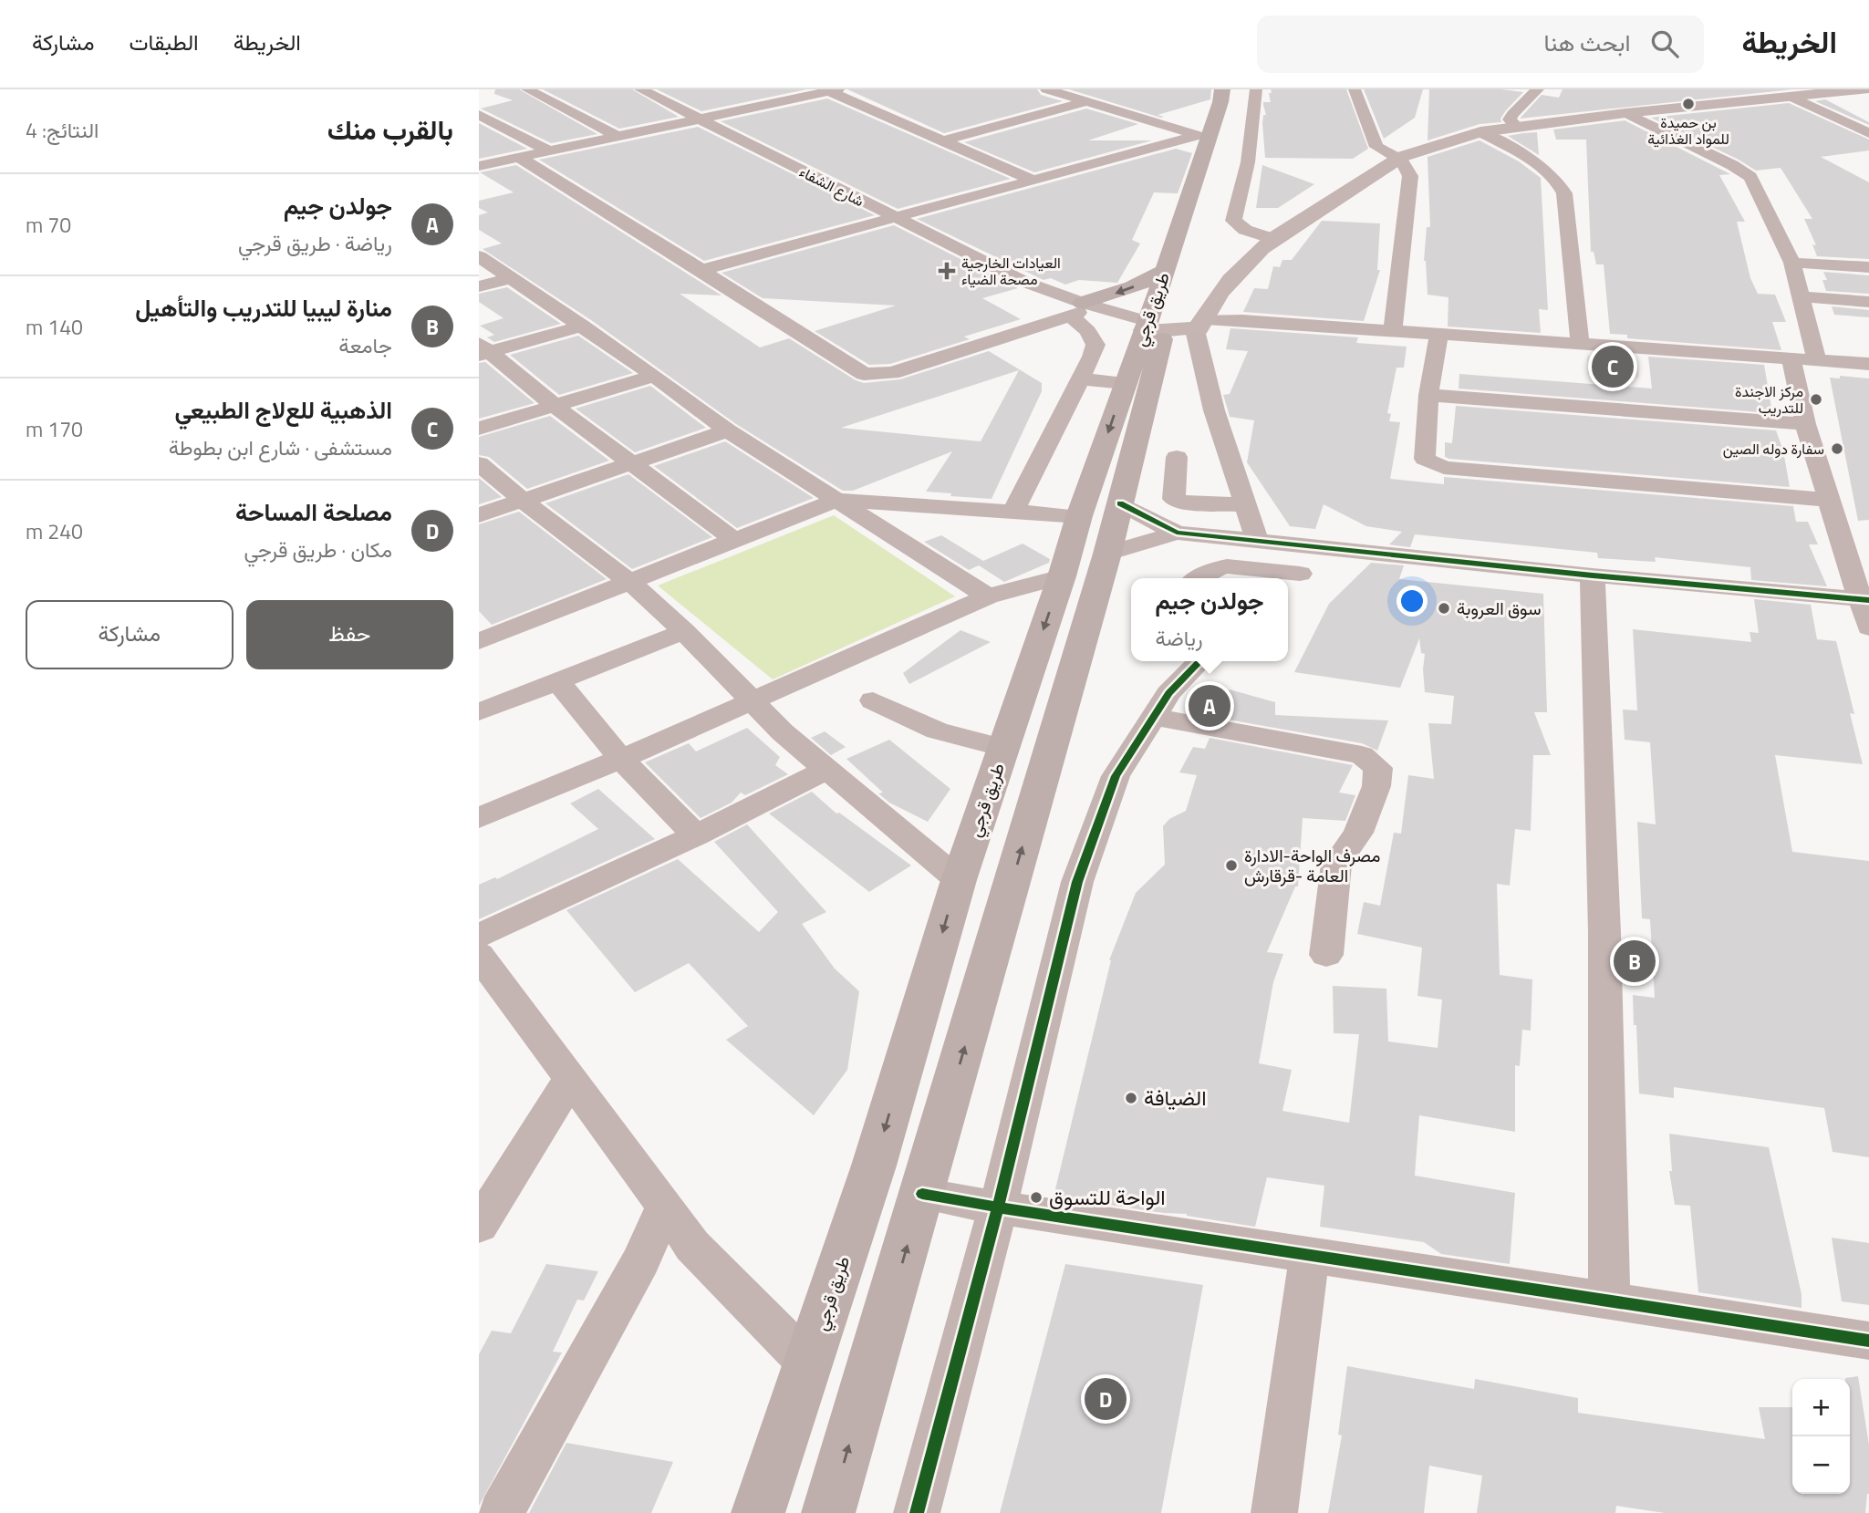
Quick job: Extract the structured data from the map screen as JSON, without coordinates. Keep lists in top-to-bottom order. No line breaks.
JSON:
{"streets":{"highway":["طريق قرجي"],"street":["شارع الشفاء"]},"crossings":[["شارع الشفاء","طريق قرجي"]],"places":{"other":["بن حميدة للمواد الغذائية","مركز الاجندة للتدريب","سفارة دوله الصين","سوق العروبة","مصرف الواحة-الادارة العامة -قرقارش","الضيافة","الواحة للتسوق"],"health":["العيادات الخارجية مصحة الضياء"]},"page":{"header":"الخريطة","search":"ابحث هنا","nav":["الخريطة","الطبقات","مشاركة"],"heading":["بالقرب منك","النتائج: 4"],"list":[{"mark":"A","name":"جولدن جيم","note":"رياضة · طريق قرجي","value":"70 m"},{"mark":"B","name":"منارة ليبيا للتدريب والتأهيل","note":"جامعة","value":"140 m"},{"mark":"C","name":"الذهبية للعﻻج الطبيعي","note":"مستشفى · شارع ابن بطوطة","value":"170 m"},{"mark":"D","name":"مصلحة المساحة","note":"مكان · طريق قرجي","value":"240 m"}],"pins":["C","A","B","D"],"popup":["جولدن جيم","رياضة"],"buttons":["حفظ","مشاركة"],"map_buttons":["+","−"]}}
